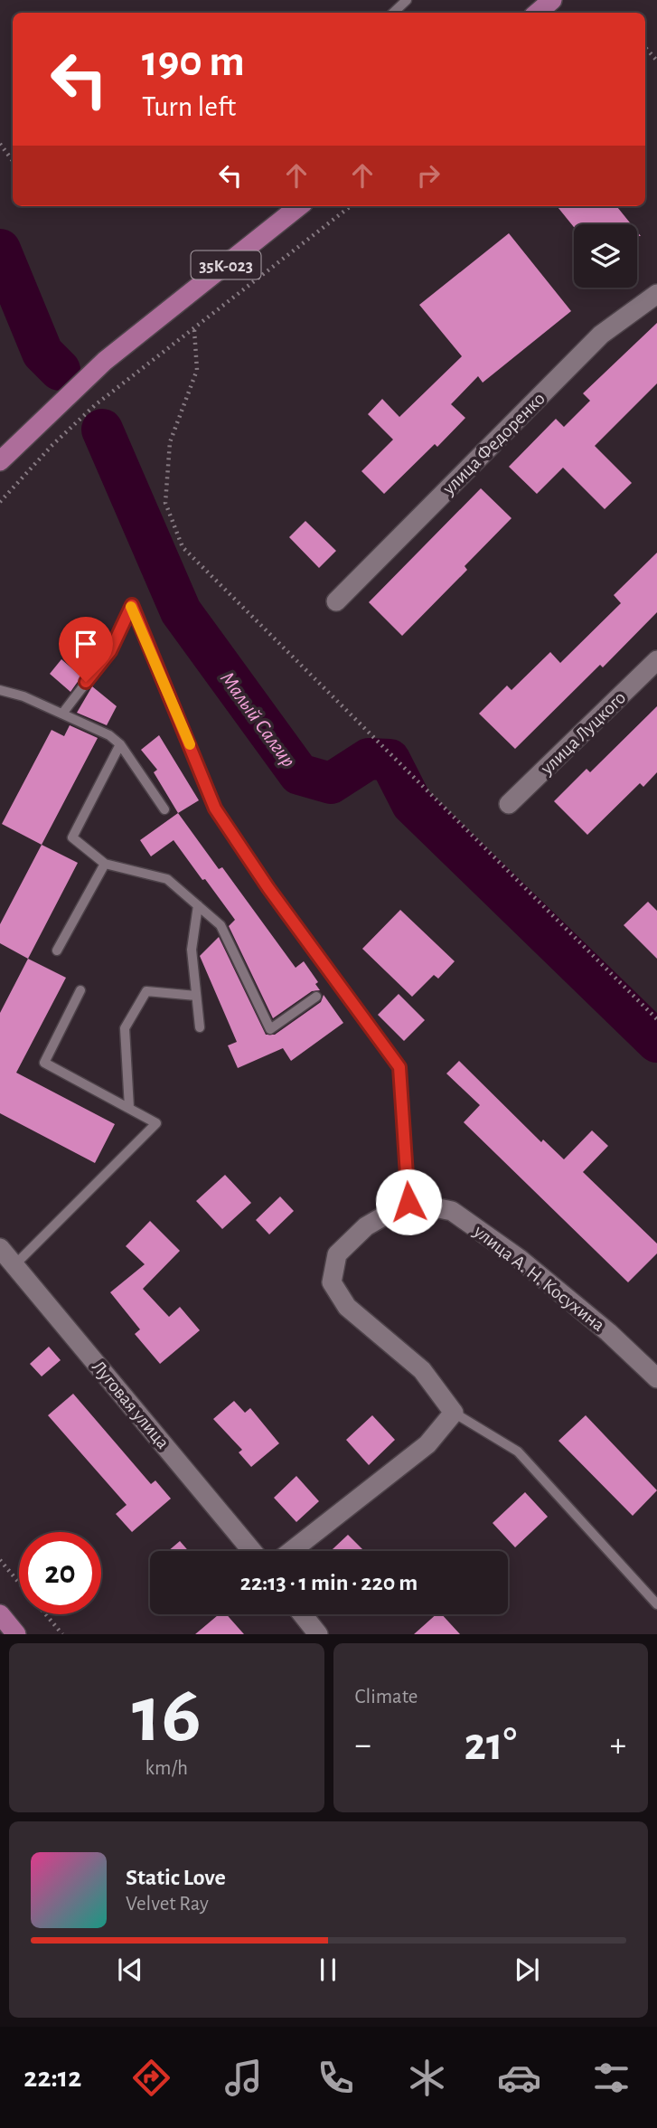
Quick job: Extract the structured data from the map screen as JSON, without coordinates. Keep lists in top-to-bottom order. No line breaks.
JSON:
{"streets":{"main road":["35К-023"],"street":["улица Федоренко","улица Луцкого","улица А. Н. Косухина","Луговая улица"]},"water":["Малый Салгир"],"page":{"turn":["190 m","Turn left"],"limit":"20","trip":"22:13 · 1 min · 220 m","tile":[["16","km/h"],"Climate"],"heat":["−","21°","+"],"song":["Static Love","Velvet Ray"],"tabs":"22:12"}}
